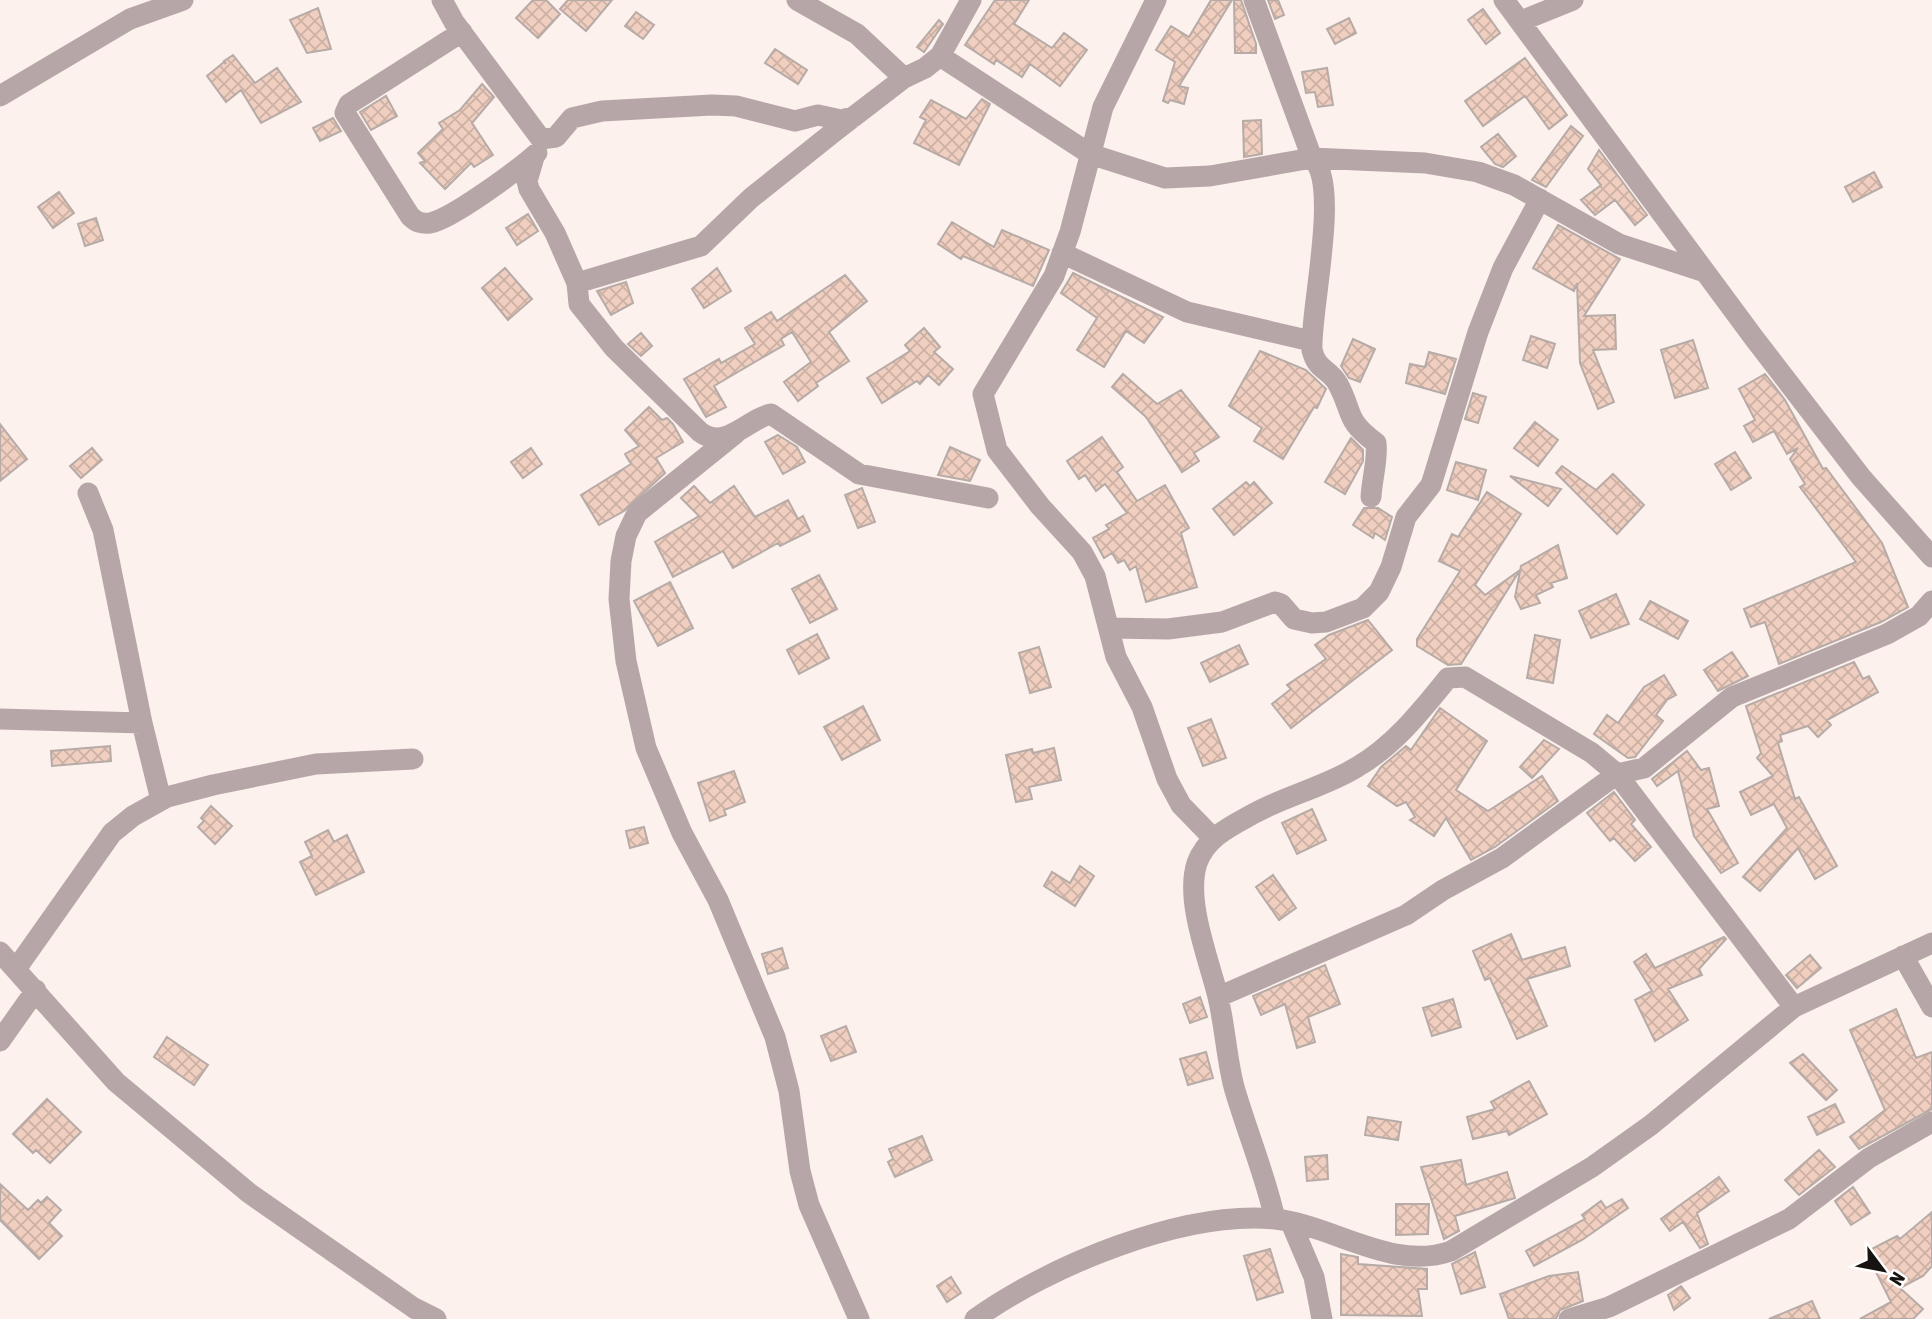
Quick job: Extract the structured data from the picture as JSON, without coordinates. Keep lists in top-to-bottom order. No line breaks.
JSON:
{"north":"bottom right"}
